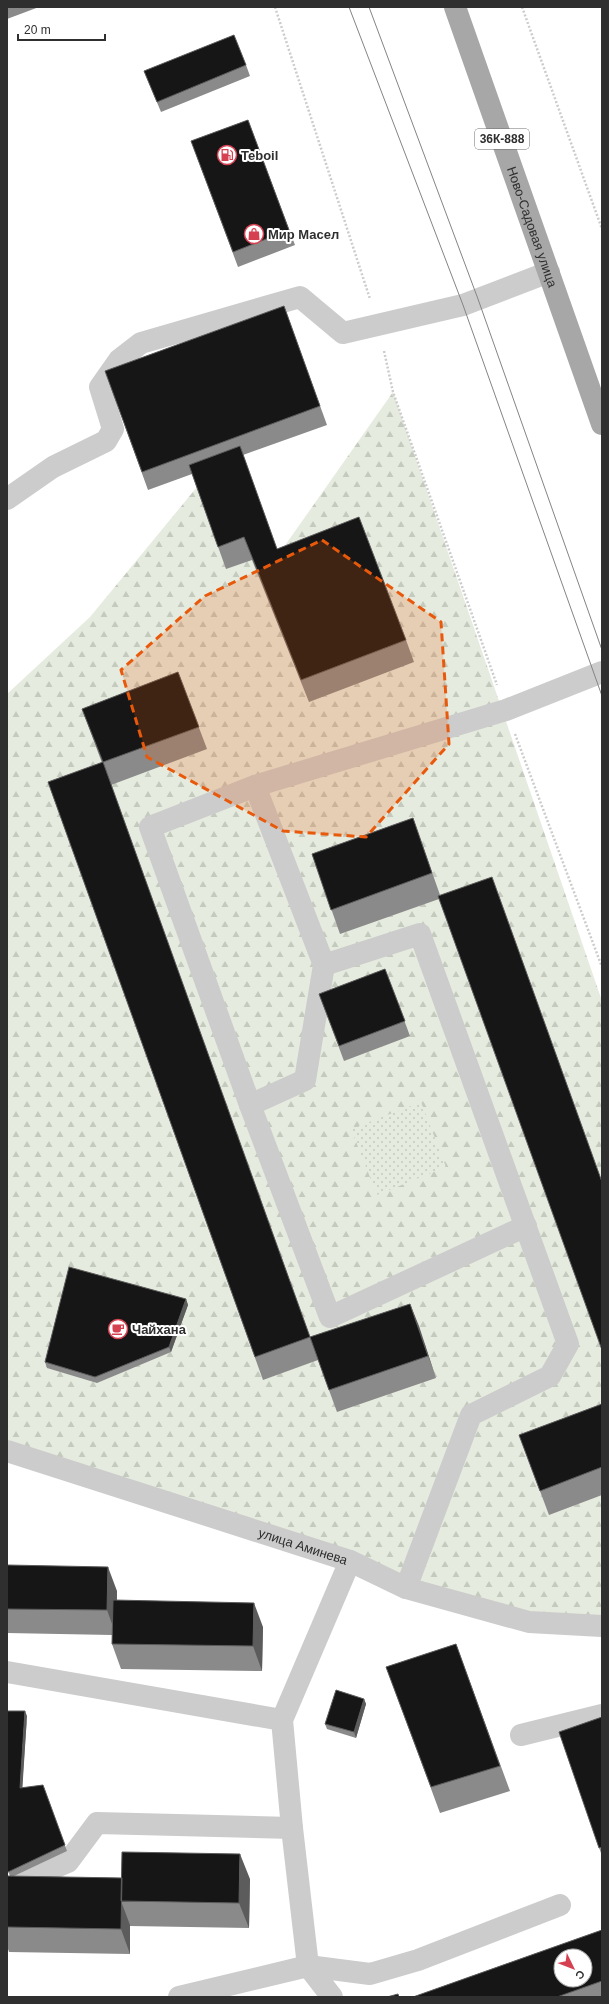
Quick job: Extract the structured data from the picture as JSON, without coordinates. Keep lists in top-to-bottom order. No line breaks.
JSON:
{"streets":{"main road":["36К-888","Ново-Садовая улица"],"street":["улица Аминева"]},"places":{"fuel station":["Teboil"],"shop":["Мир Масел"],"cafe":["Чайхана"]},"scale_bar":"20 m","north":"bottom right"}
